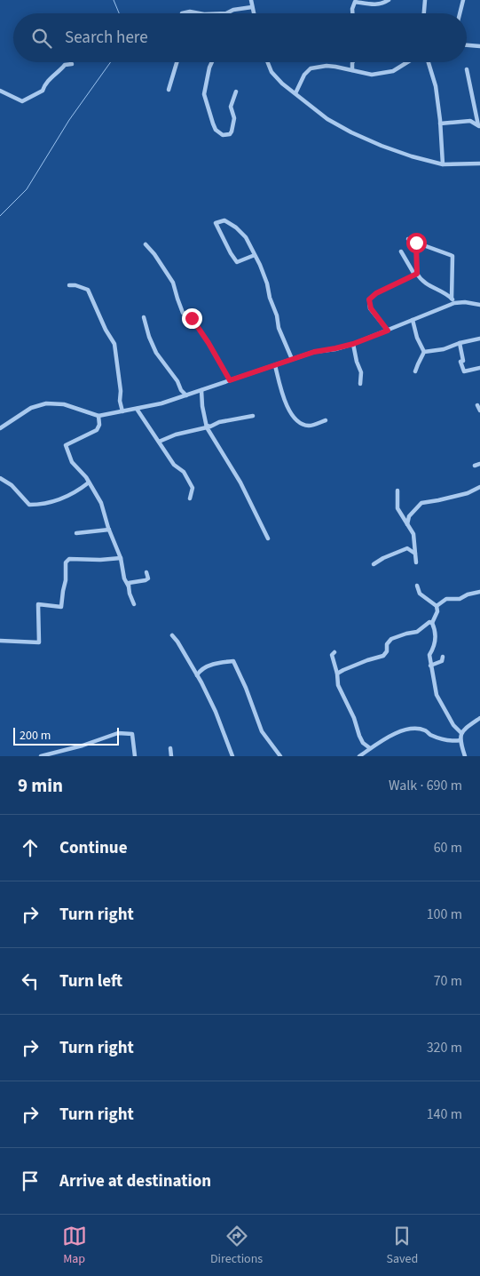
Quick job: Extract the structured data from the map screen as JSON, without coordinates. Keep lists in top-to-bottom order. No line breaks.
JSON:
{"scale_bar":"200 m","page":{"search":"Search here","scale":"200 m","heading":["9 min","Walk · 690 m"],"list":[["Continue","60 m"],["Turn right","100 m"],["Turn left","70 m"],["Turn right","320 m"],["Turn right","140 m"],"Arrive at destination"],"nav":["Map","Directions","Saved"]}}
